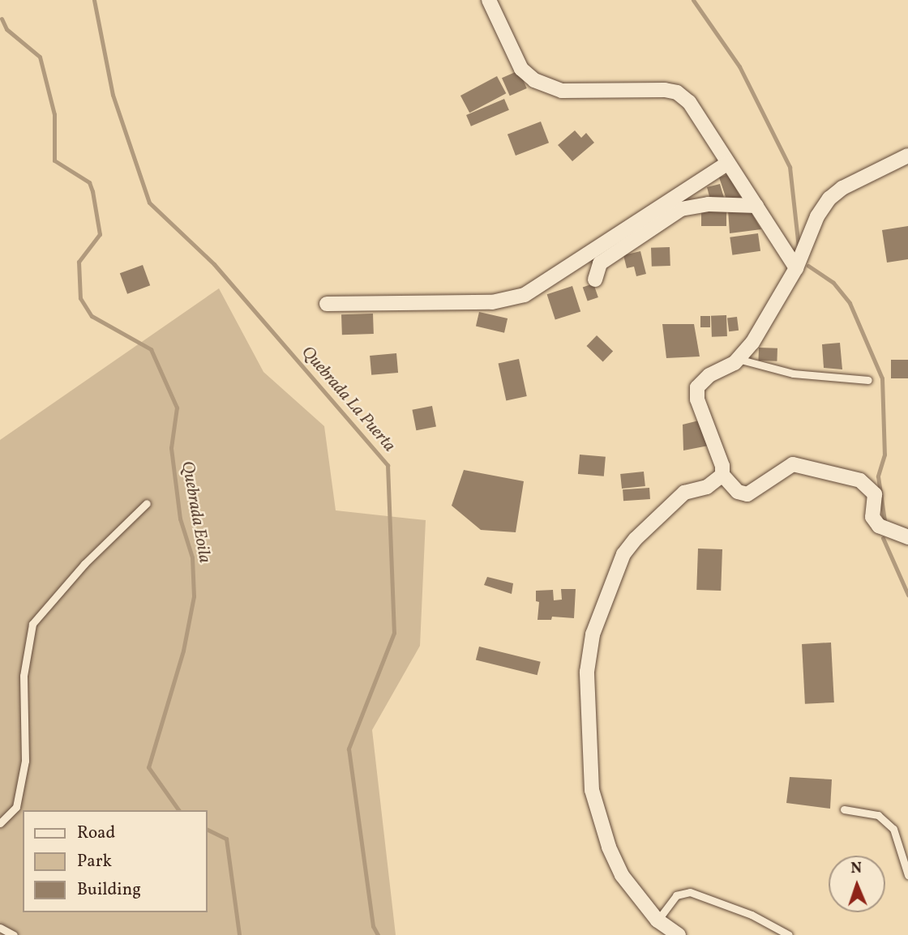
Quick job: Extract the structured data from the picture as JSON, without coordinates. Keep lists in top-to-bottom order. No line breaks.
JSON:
{"water":["Quebrada La Puerta","Quebrada Eoila"],"legend":["Road","Park","Building"],"north":"top"}
